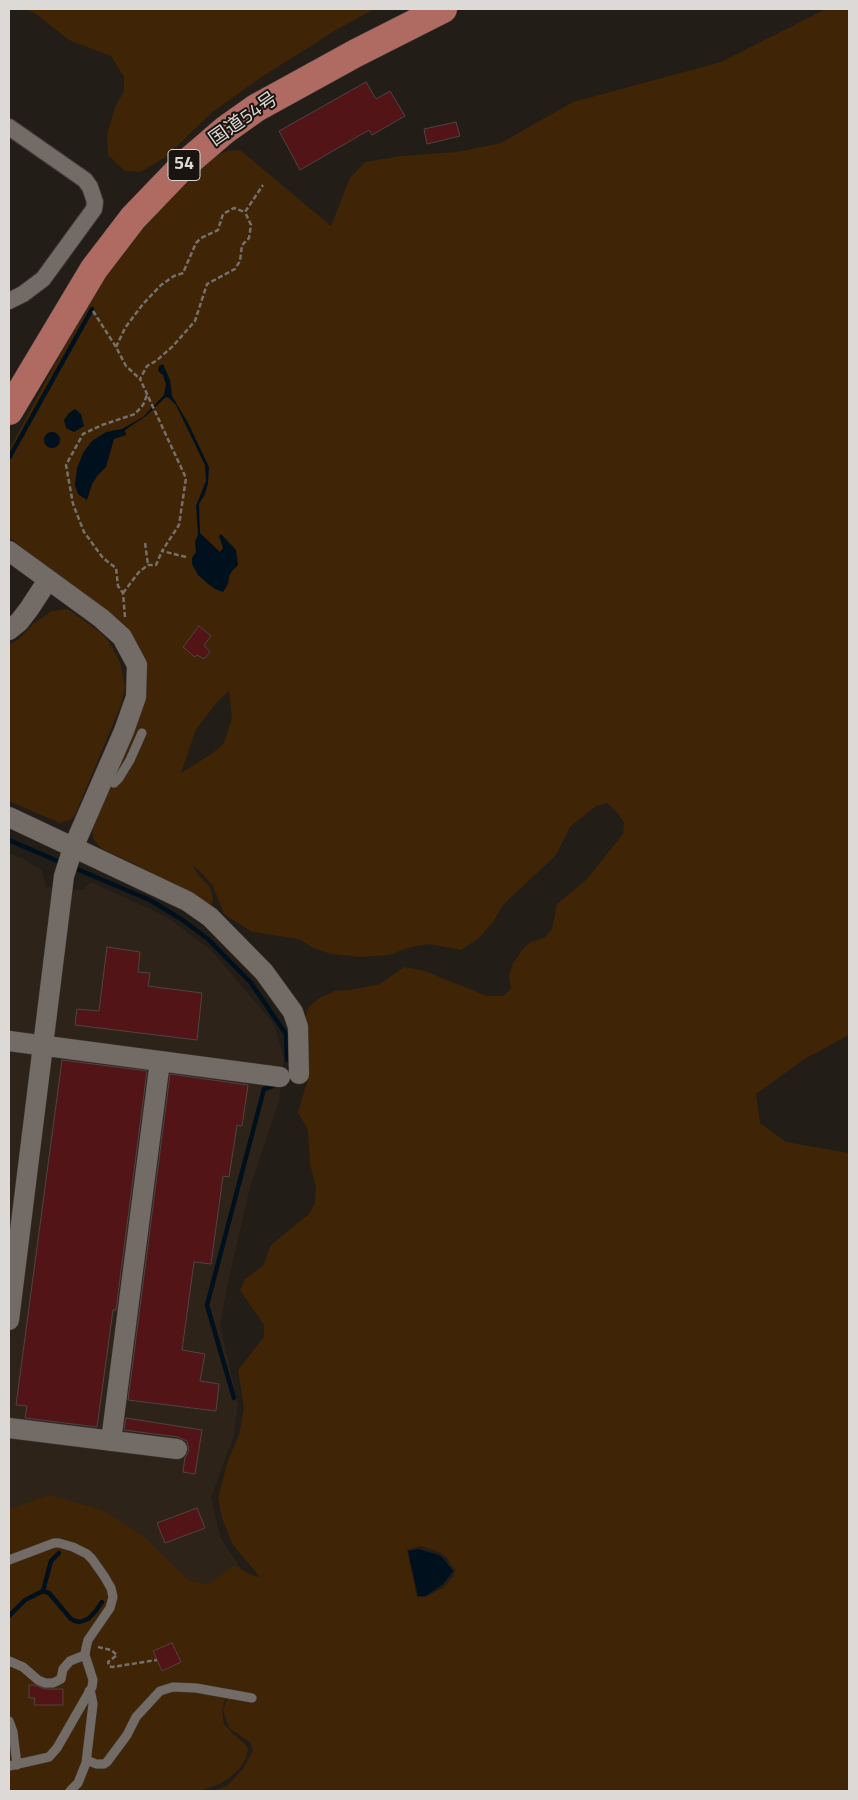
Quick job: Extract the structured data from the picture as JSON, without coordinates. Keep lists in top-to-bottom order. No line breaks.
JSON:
{"streets":{"highway":["国道54号","54"]}}
